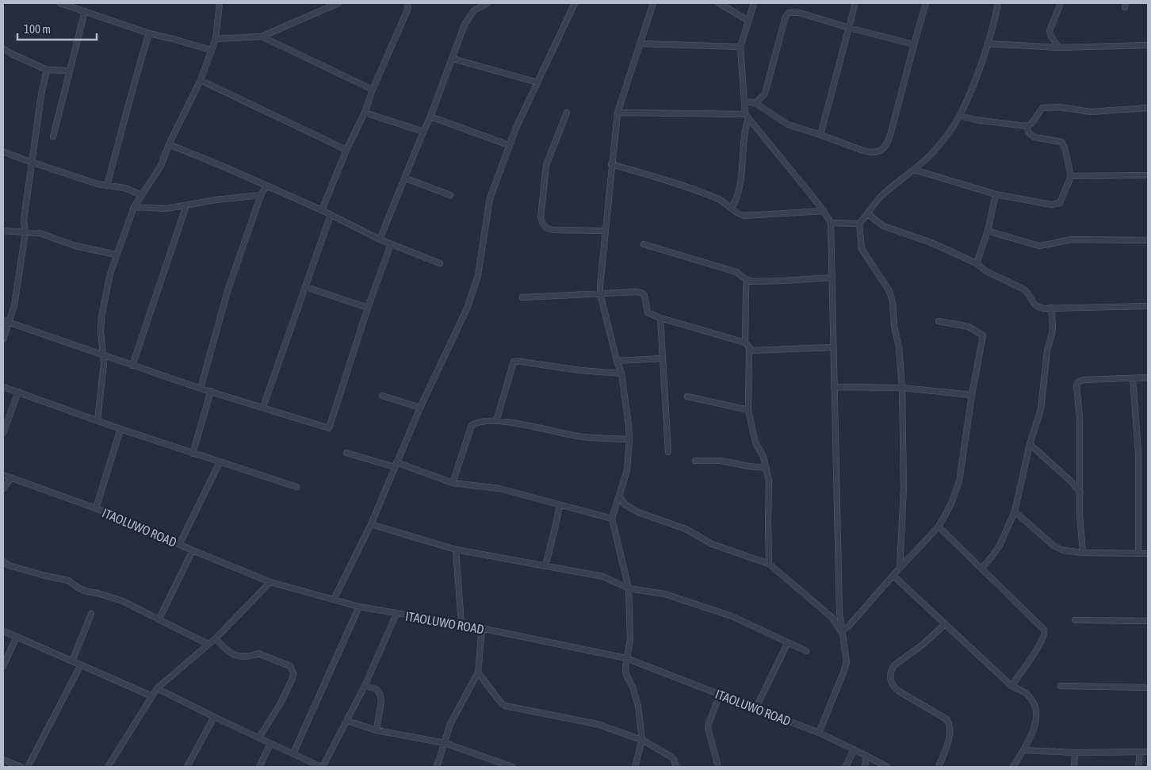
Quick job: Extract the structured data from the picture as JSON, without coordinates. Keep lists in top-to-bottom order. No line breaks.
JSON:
{"streets":{"street":["ITAOLUWO ROAD"]},"scale_bar":"100 m"}
